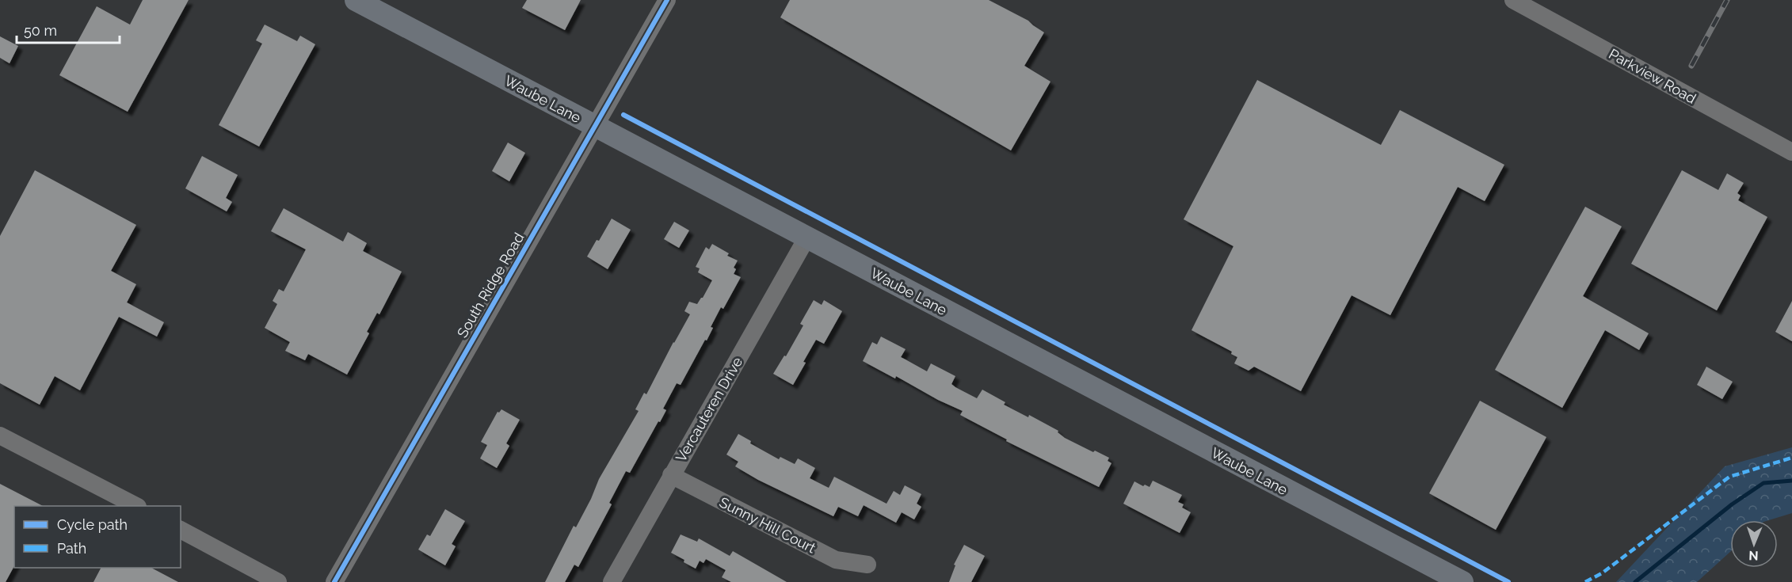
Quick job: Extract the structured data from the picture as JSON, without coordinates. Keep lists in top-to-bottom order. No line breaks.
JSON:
{"streets":{"main road":["Waube Lane"],"street":["Parkview Road","South Ridge Road","Vercauteren Drive","Sunny Hill Court"]},"crossings":[["Waube Lane","South Ridge Road"],["Waube Lane","Vercauteren Drive"],["Vercauteren Drive","Sunny Hill Court"]],"legend":["Cycle path","Path"],"scale_bar":"50 m","north":"bottom"}
